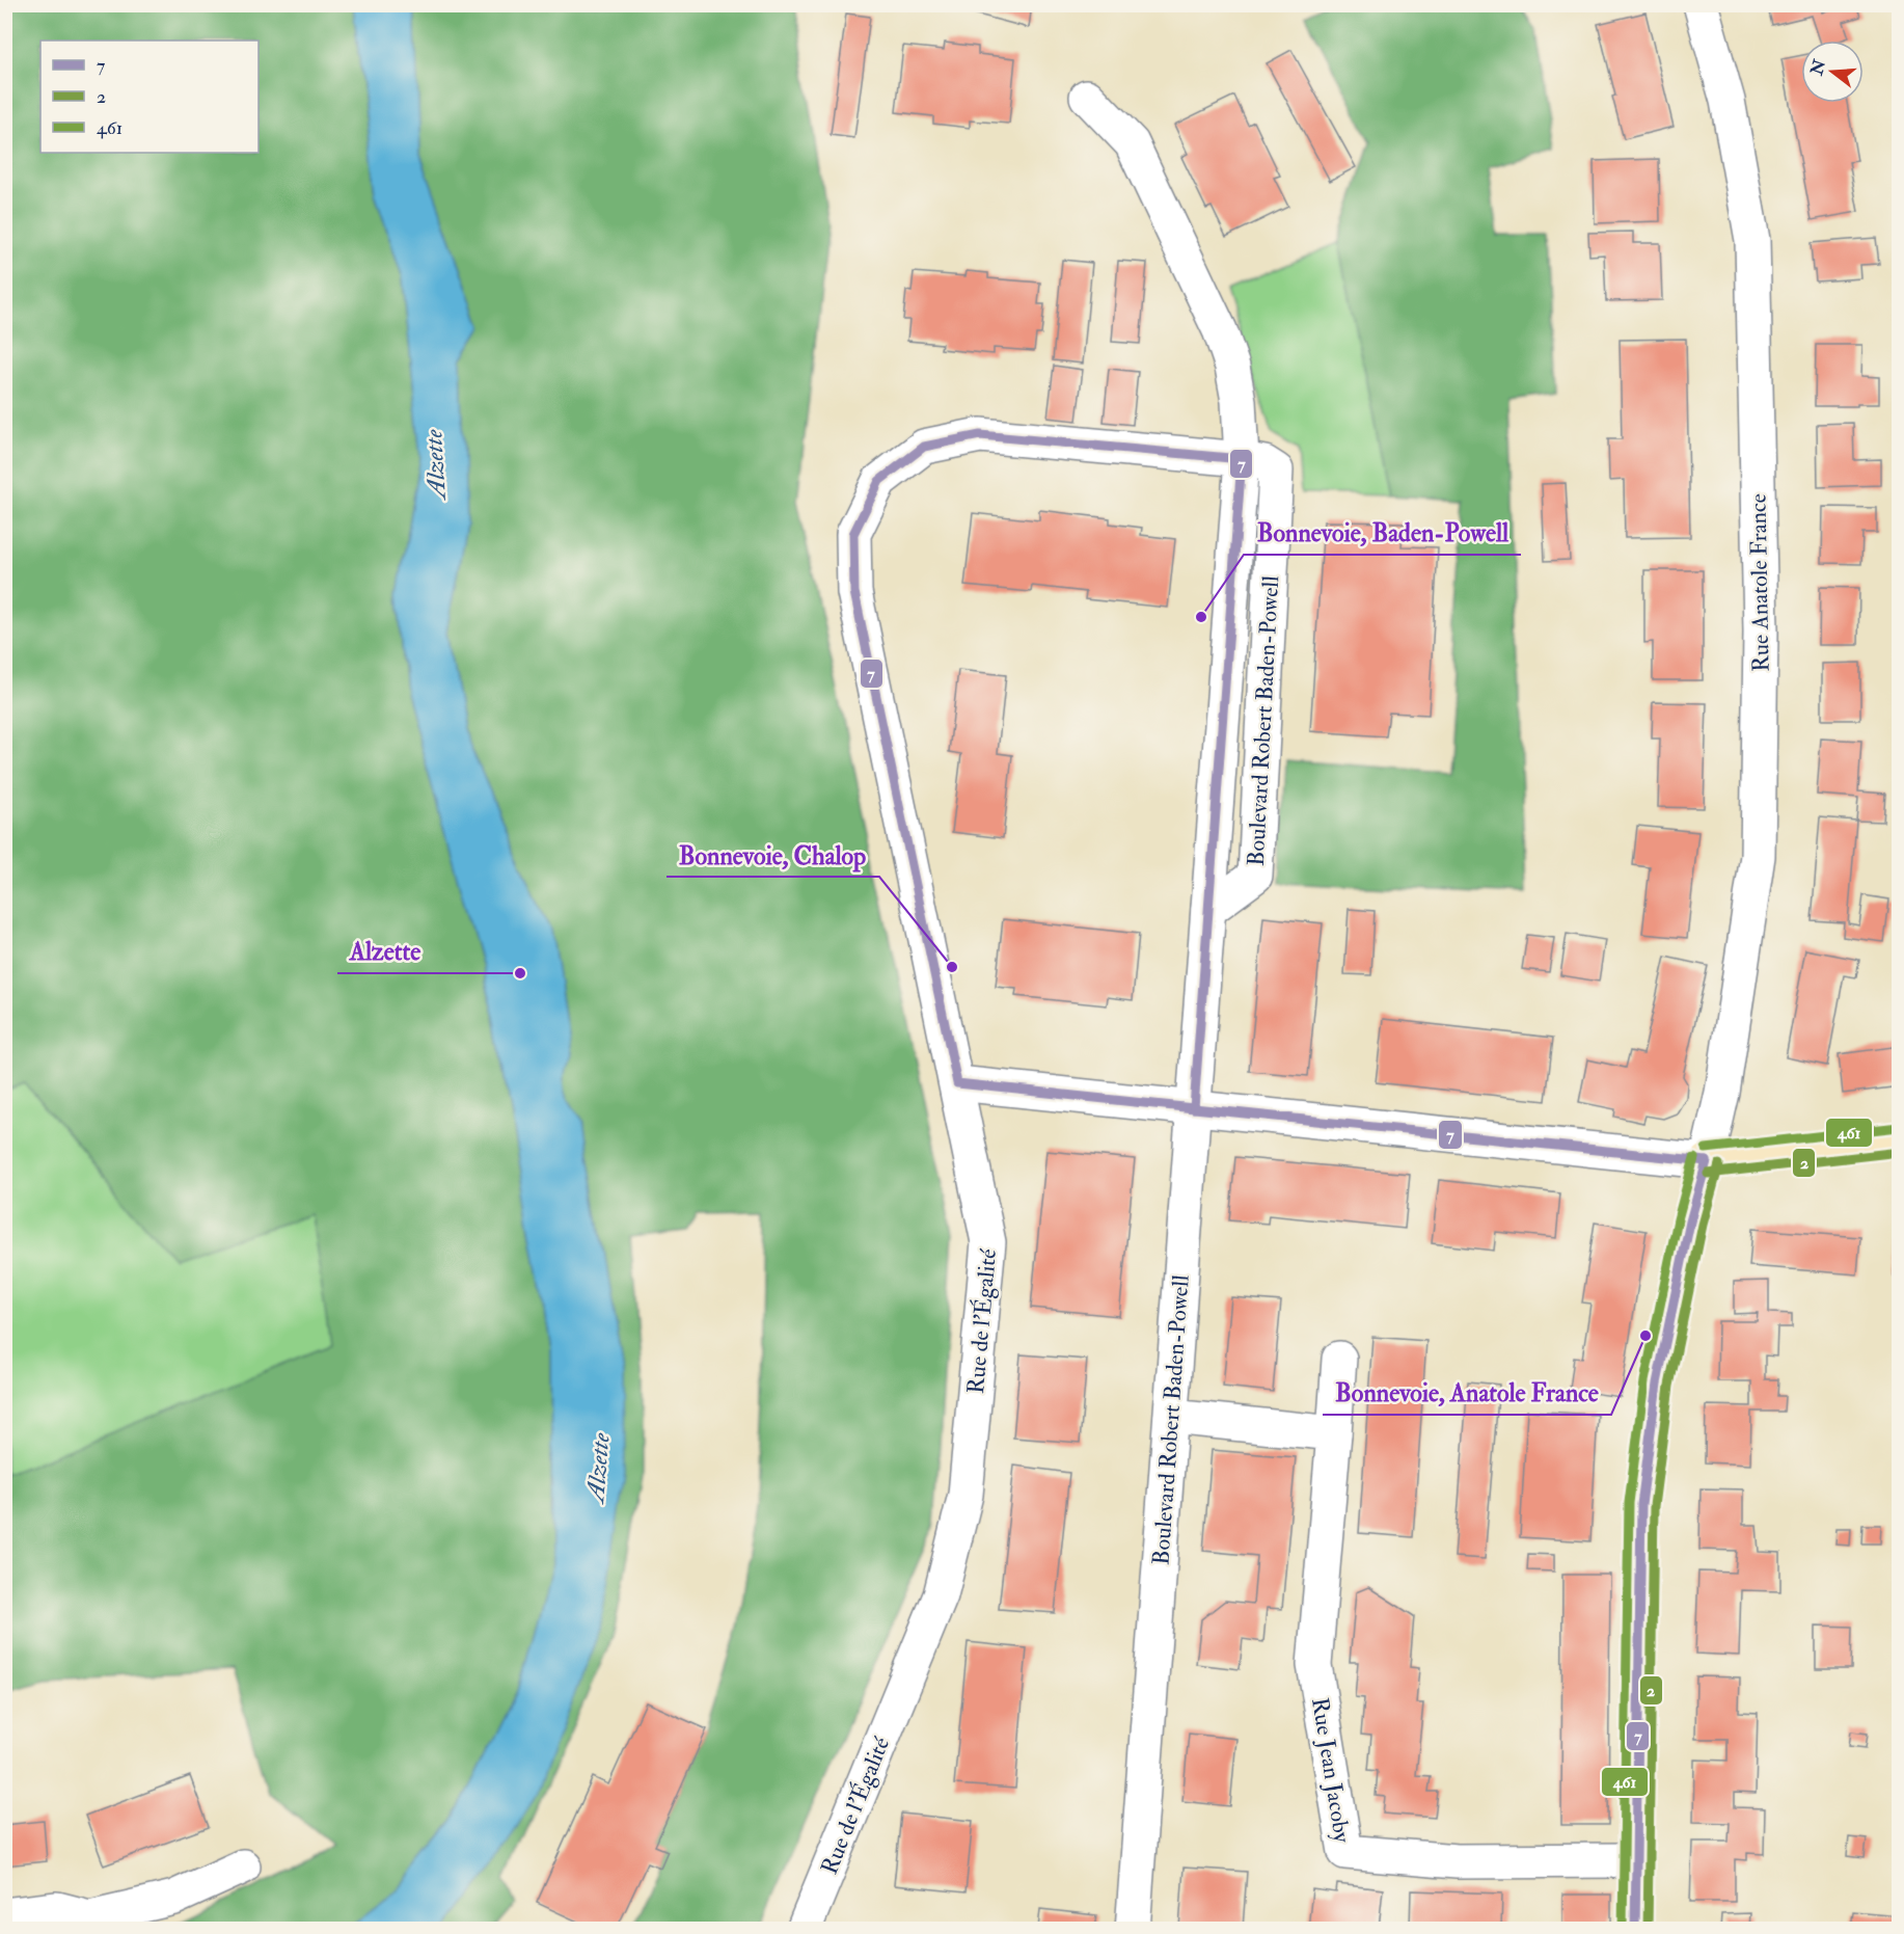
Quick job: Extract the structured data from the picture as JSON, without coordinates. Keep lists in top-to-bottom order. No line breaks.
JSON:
{"streets":{"street":["Rue Anatole France","Boulevard Robert Baden-Powell","Rue de l'Égalité","Rue Jean Jacoby"]},"crossings":[["Boulevard Robert Baden-Powell","Rue de l'Égalité"]],"water":["Alzette"],"places":["Bonnevoie, Baden-Powell","Bonnevoie, Chalop","Alzette","Bonnevoie, Anatole France"],"lines":["transit line 7","transit line 461","transit line 2"],"legend":["7","2","461"],"north":"left"}
